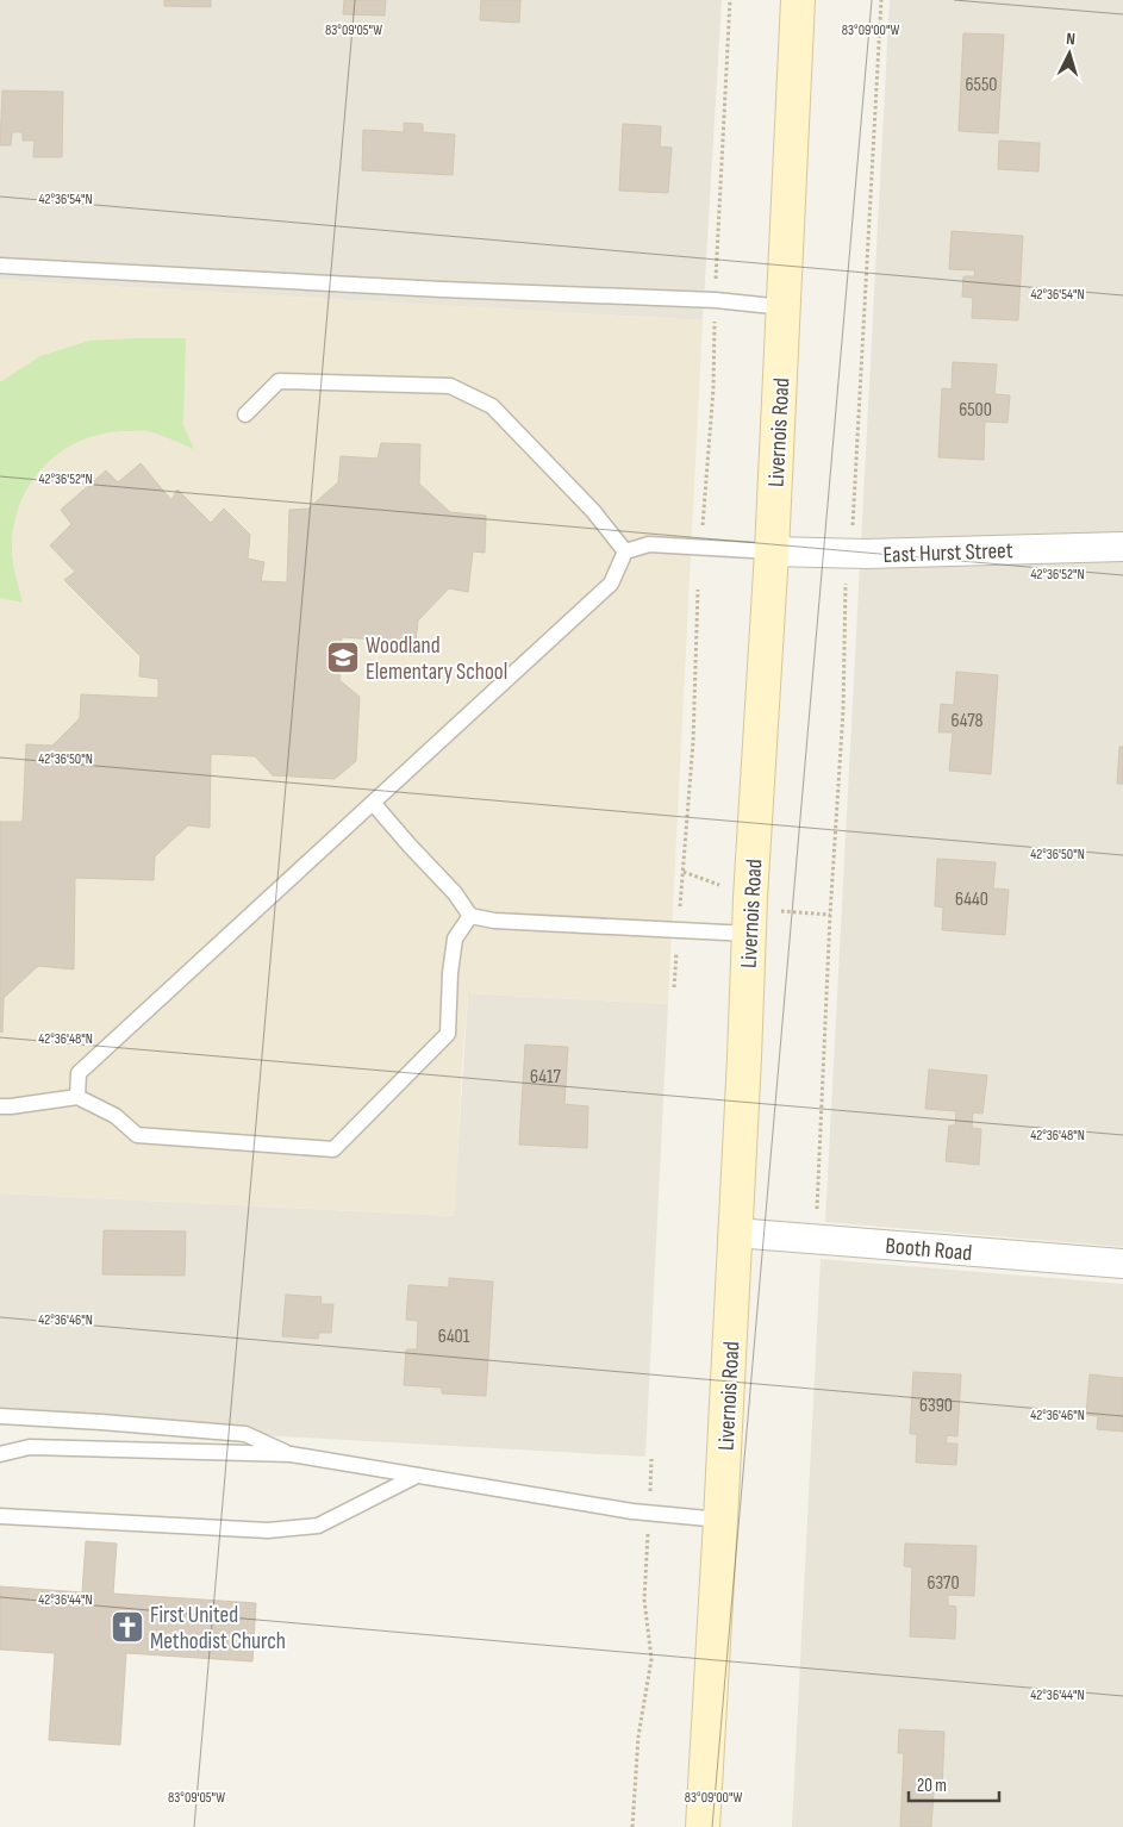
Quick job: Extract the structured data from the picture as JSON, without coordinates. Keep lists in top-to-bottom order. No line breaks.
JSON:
{"streets":{"street":["Livernois Road","East Hurst Street","Booth Road"]},"crossings":[["Livernois Road","East Hurst Street"],["Livernois Road","Booth Road"]],"places":{"school or university":["Woodland Elementary School"],"church":["First United Methodist Church"]},"house_numbers":["6550","6500","6478","6440","6417","6401","6390","6370"],"scale_bar":"20 m","north":"top","coordinates":["83°09'05\"W","83°09'00\"W","42°36'54\"N","42°36'52\"N","42°36'50\"N","42°36'48\"N","42°36'46\"N","42°36'44\"N"]}
